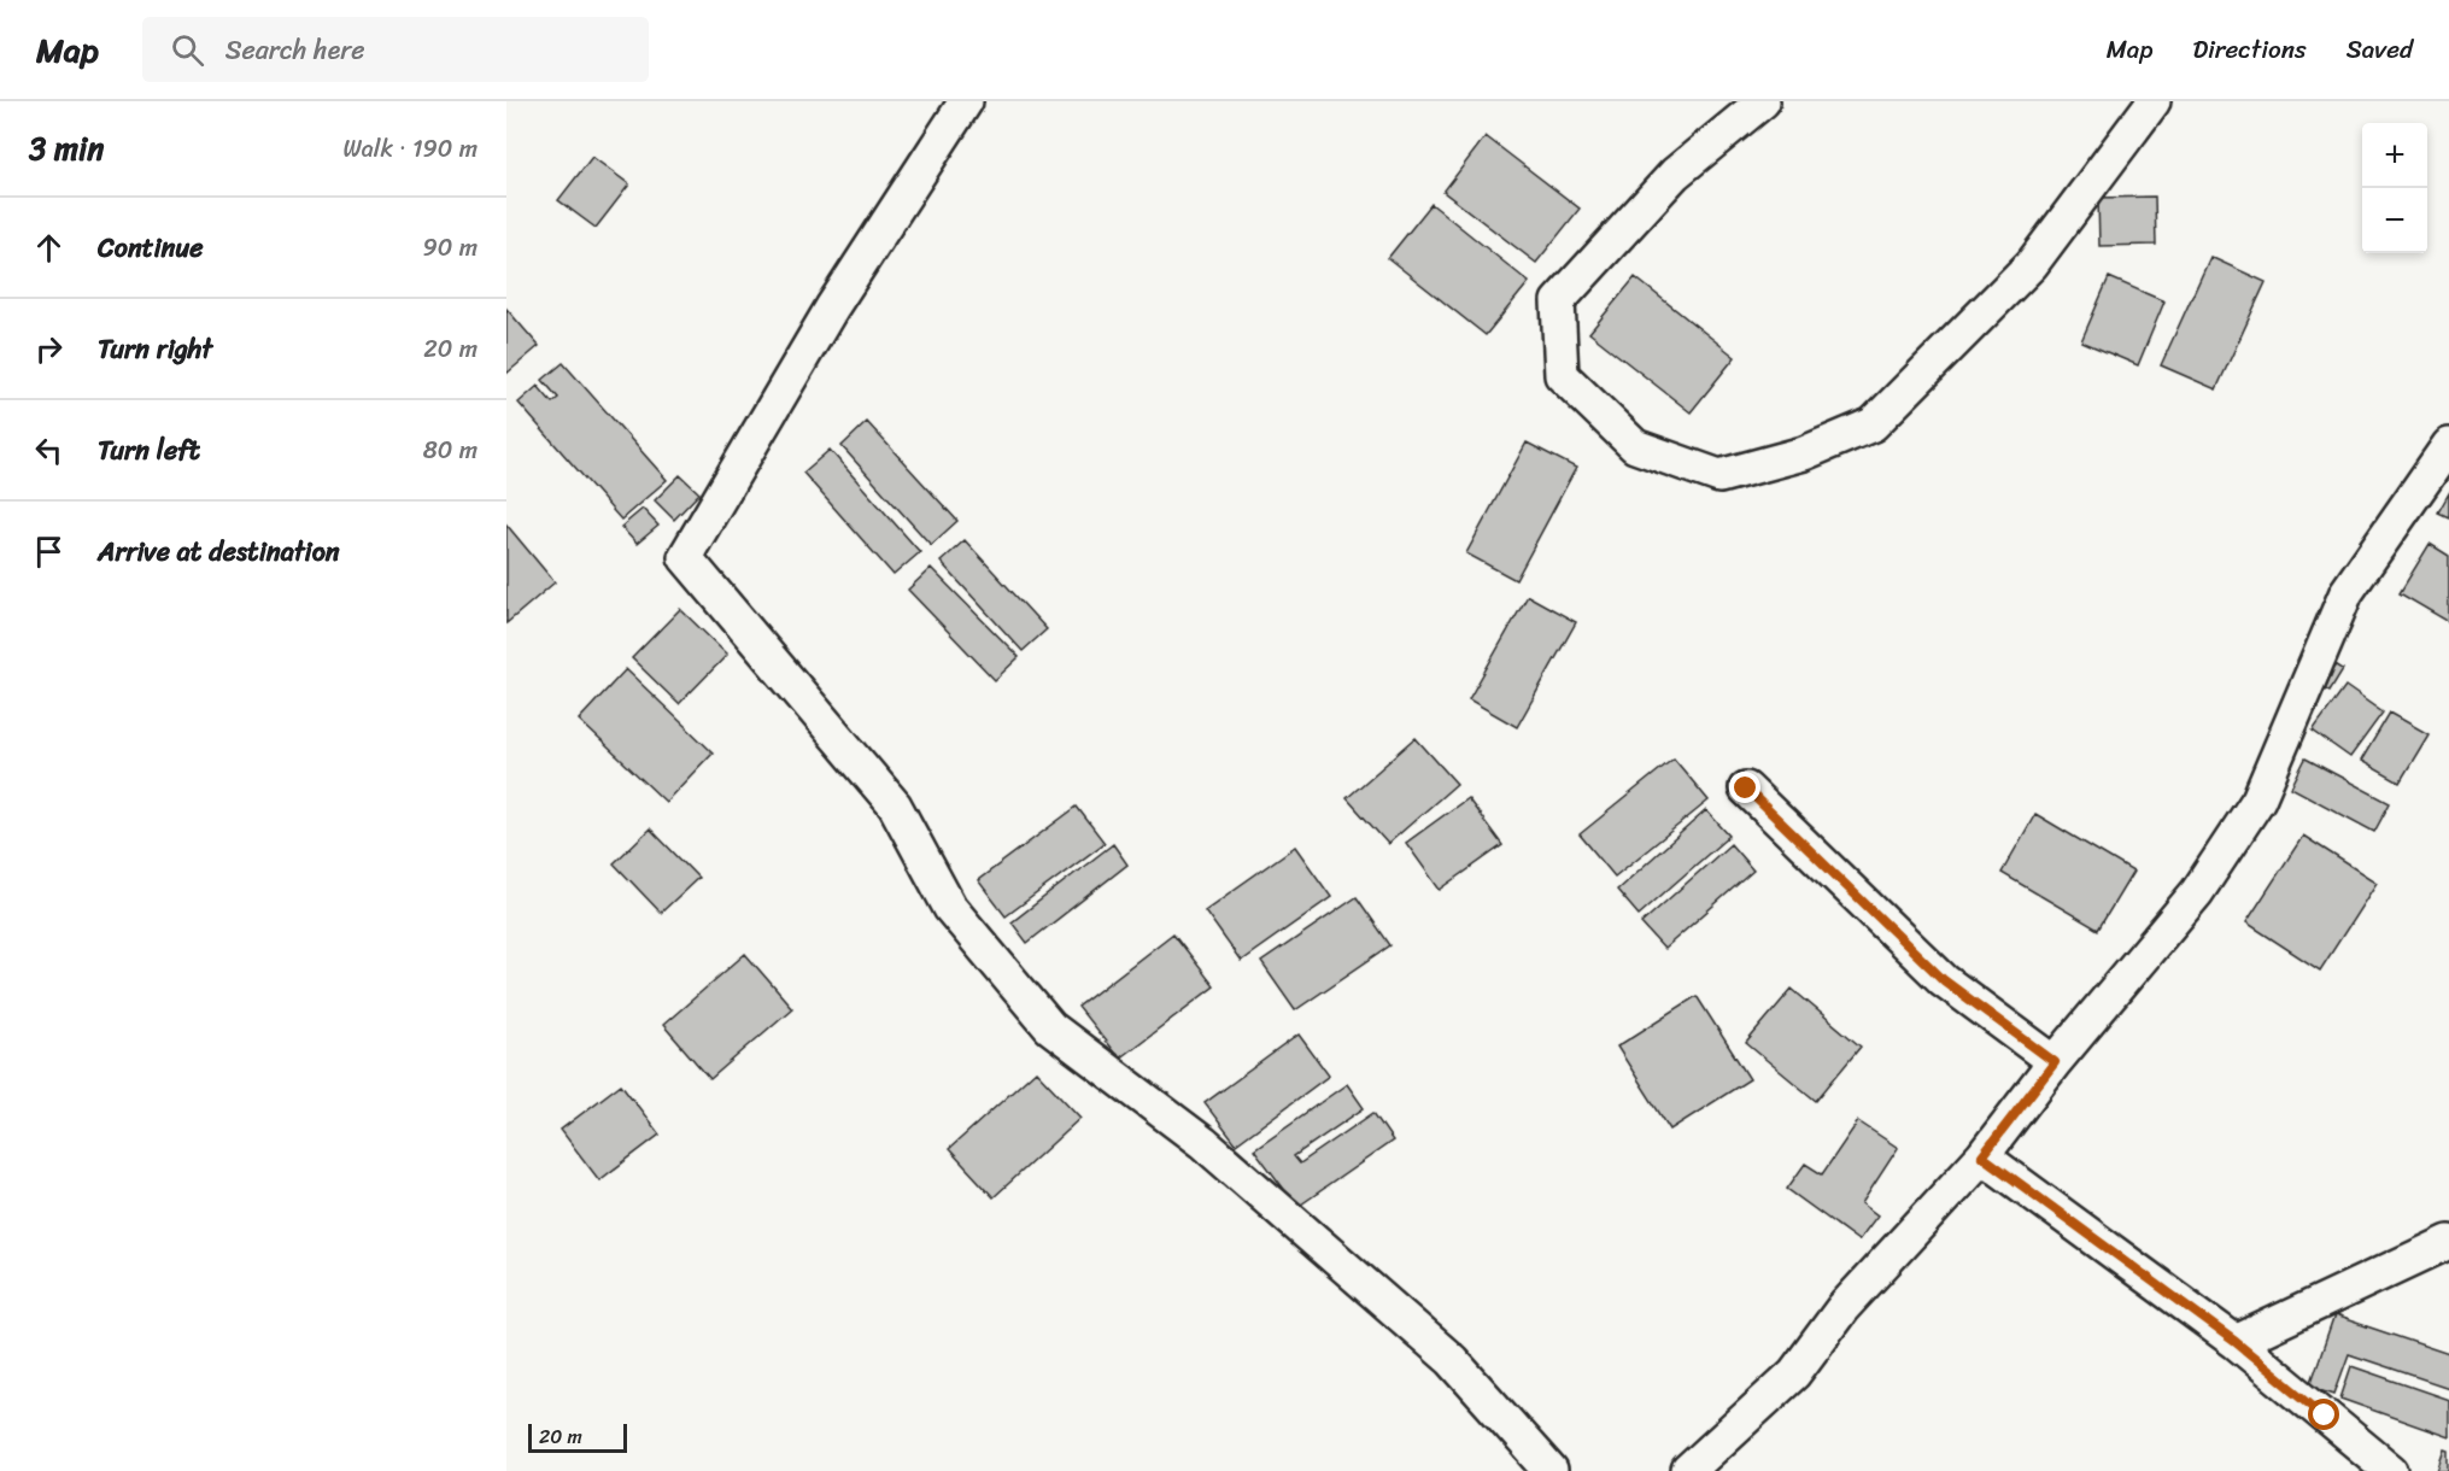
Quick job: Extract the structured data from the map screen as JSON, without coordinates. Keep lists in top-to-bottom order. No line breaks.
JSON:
{"scale_bar":"20 m","page":{"header":"Map","search":"Search here","nav":["Map","Directions","Saved"],"heading":["3 min","Walk · 190 m"],"map_buttons":["+","−"],"list":[["Continue","90 m"],["Turn right","20 m"],["Turn left","80 m"],"Arrive at destination"],"scale":"20 m"}}
